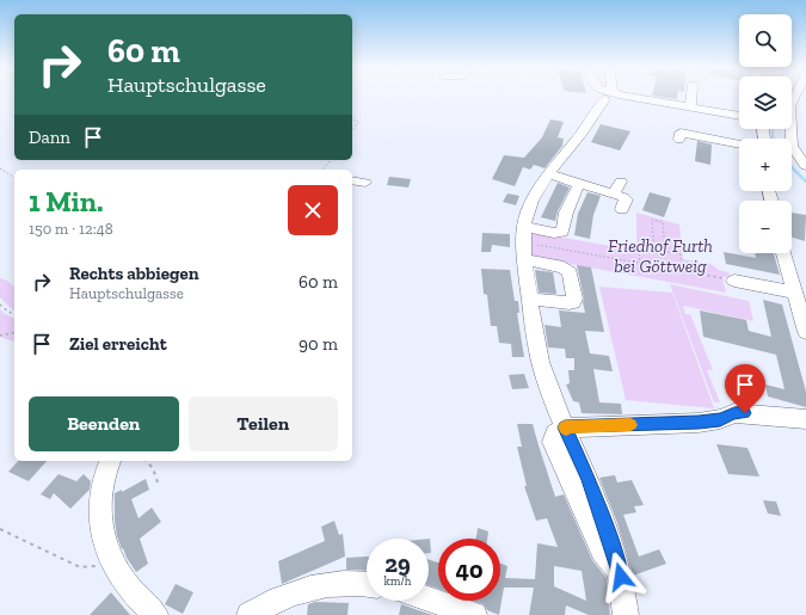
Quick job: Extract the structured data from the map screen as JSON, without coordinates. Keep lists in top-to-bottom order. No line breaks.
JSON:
{"parks":["Friedhof Furth bei Göttweig"],"page":{"map_buttons":["+","−"],"turn":["60 m","Hauptschulgasse"],"then":"Dann","heading":["1 Min.","150 m · 12:48"],"list":[{"name":"Rechts abbiegen","note":"Hauptschulgasse","value":"60 m"},{"name":"Ziel erreicht","value":"90 m"}],"buttons":["Beenden","Teilen"],"speed":"29 km/h","limit":"40"}}
